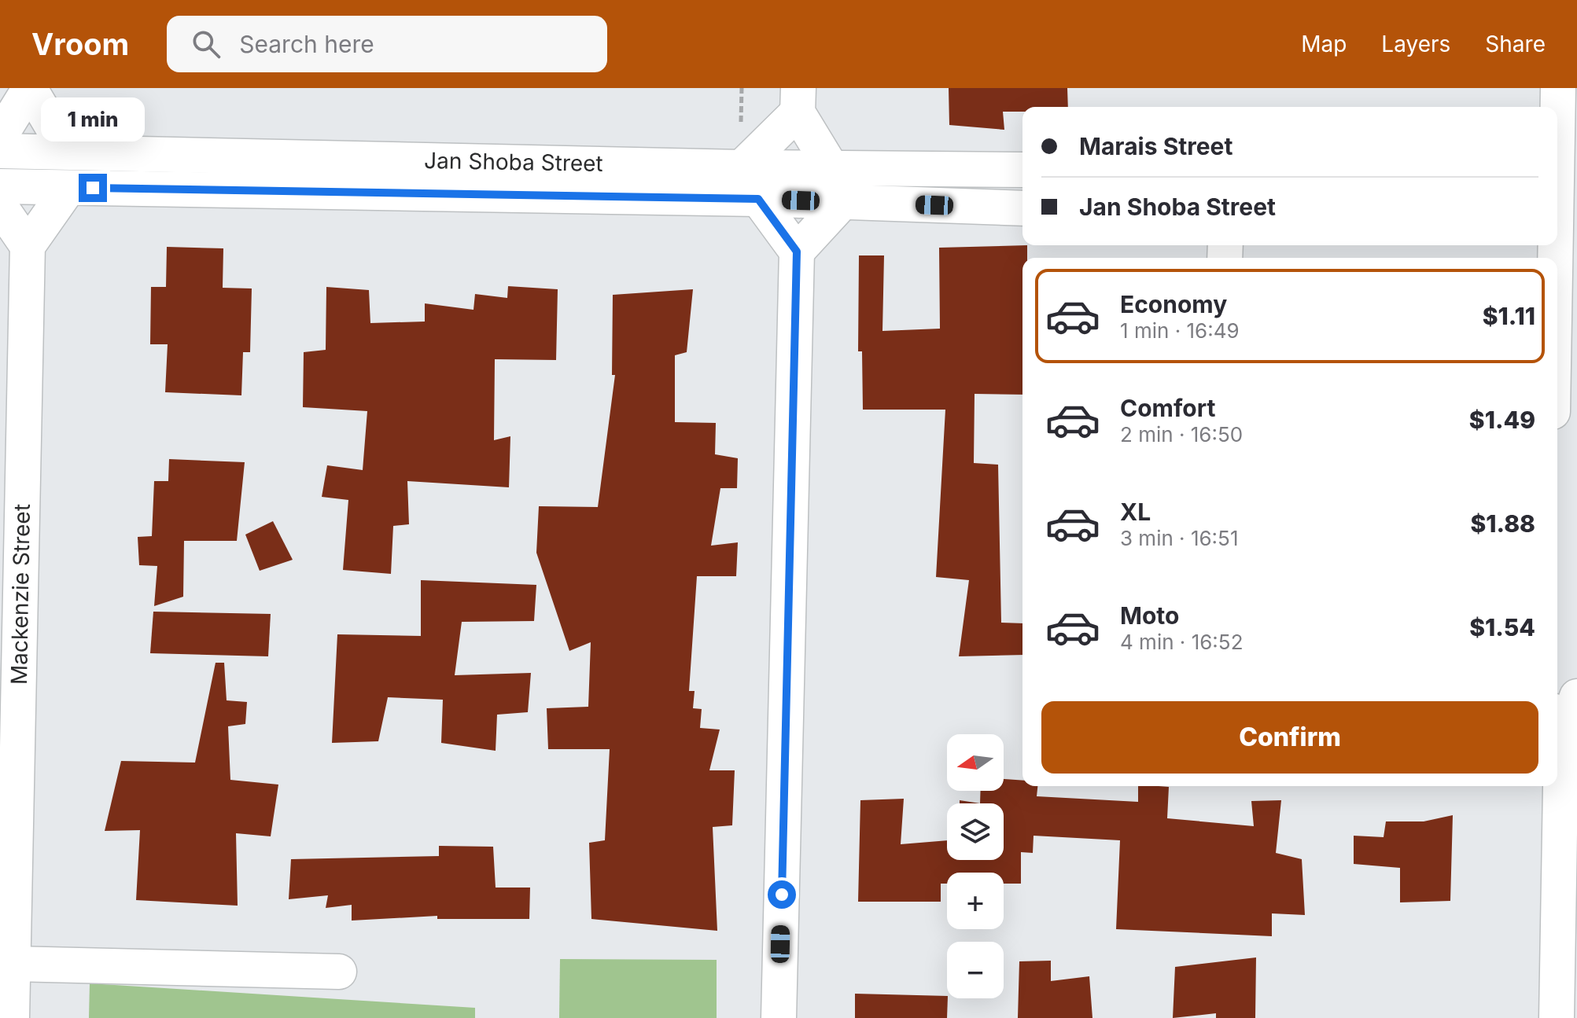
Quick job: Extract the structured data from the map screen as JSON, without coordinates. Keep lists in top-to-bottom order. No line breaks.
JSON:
{"streets":{"main road":["Jan Shoba Street","Mackenzie Street"]},"north":"left","page":{"header":"Vroom","search":"Search here","nav":["Map","Layers","Share"],"bubble":"1 min","banner":["Marais Street","Jan Shoba Street"],"list":[{"name":"Economy","note":"1 min · 16:49","value":"$1.11"},{"name":"Comfort","note":"2 min · 16:50","value":"$1.49"},{"name":"XL","note":"3 min · 16:51","value":"$1.88"},{"name":"Moto","note":"4 min · 16:52","value":"$1.54"}],"buttons":"Confirm","map_buttons":["+","−"]}}
